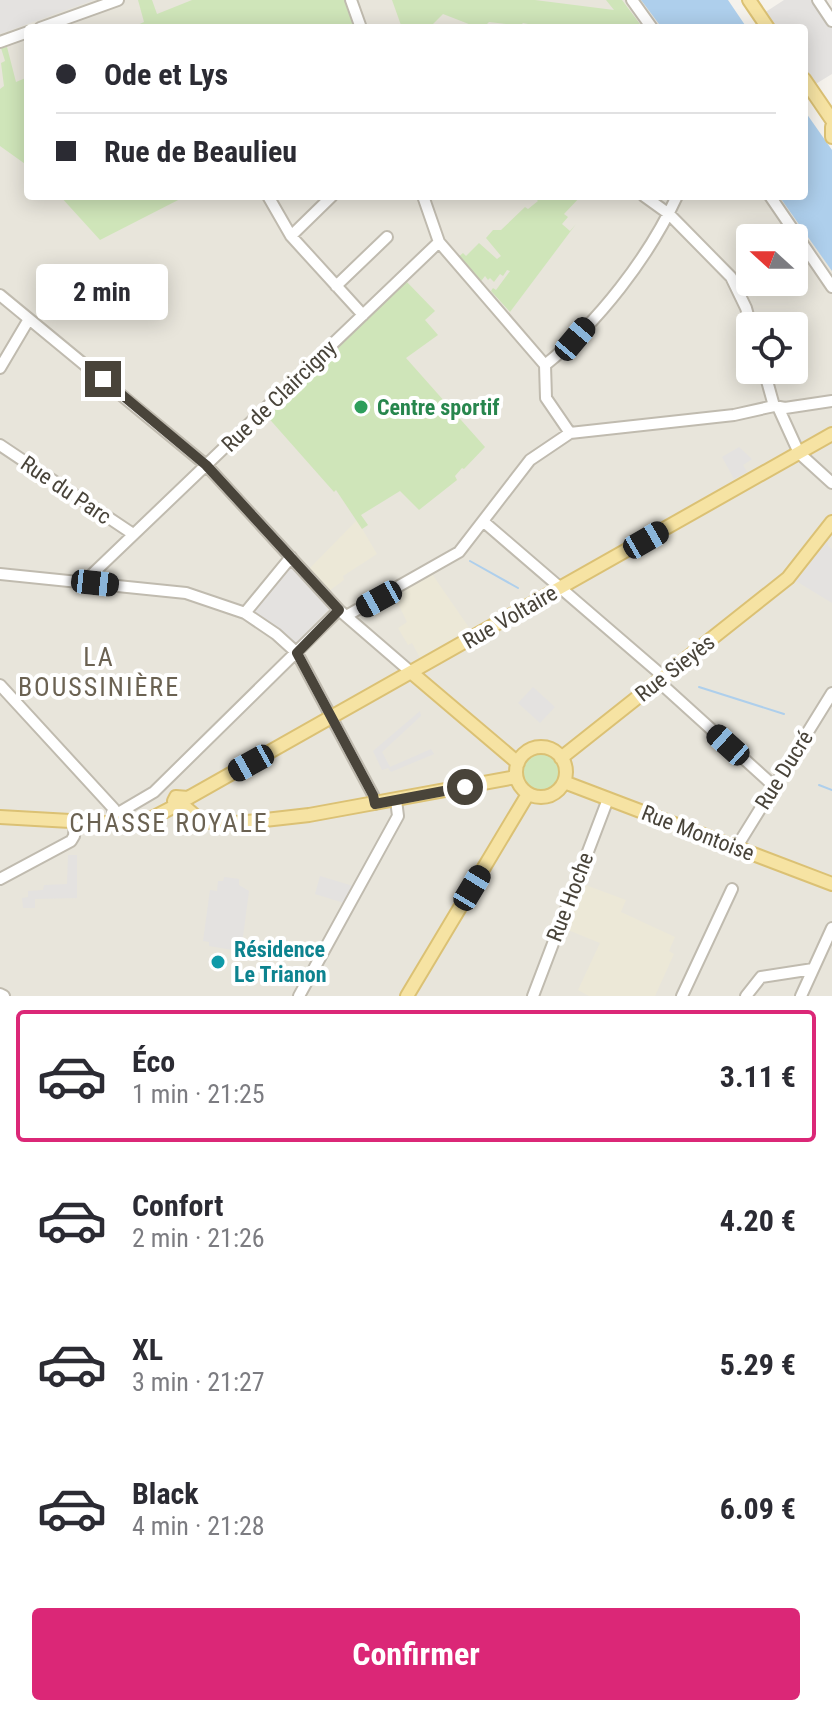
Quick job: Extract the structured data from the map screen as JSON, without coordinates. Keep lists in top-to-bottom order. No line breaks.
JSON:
{"streets":{"main road":["Rue Voltaire","Rue Sieyès","Rue Montoise"],"street":["Rue de Claircigny","Rue du Parc","Rue Ducré","Rue Hoche"]},"crossings":[["Rue de Claircigny","Rue du Parc"],["Rue Sieyès","Rue Montoise"],["Rue Ducré","Rue Montoise"],["Rue Montoise","Rue Hoche"]],"districts":["LA BOUSSINIÈRE","CHASSE ROYALE"],"places":["Centre sportif","Résidence Le Trianon"],"north":"left","page":{"banner":["Ode et Lys","Rue de Beaulieu"],"bubble":"2 min","list":[{"name":"Éco","note":"1 min · 21:25","value":"3.11 €"},{"name":"Confort","note":"2 min · 21:26","value":"4.20 €"},{"name":"XL","note":"3 min · 21:27","value":"5.29 €"},{"name":"Black","note":"4 min · 21:28","value":"6.09 €"}],"buttons":"Confirmer"}}
